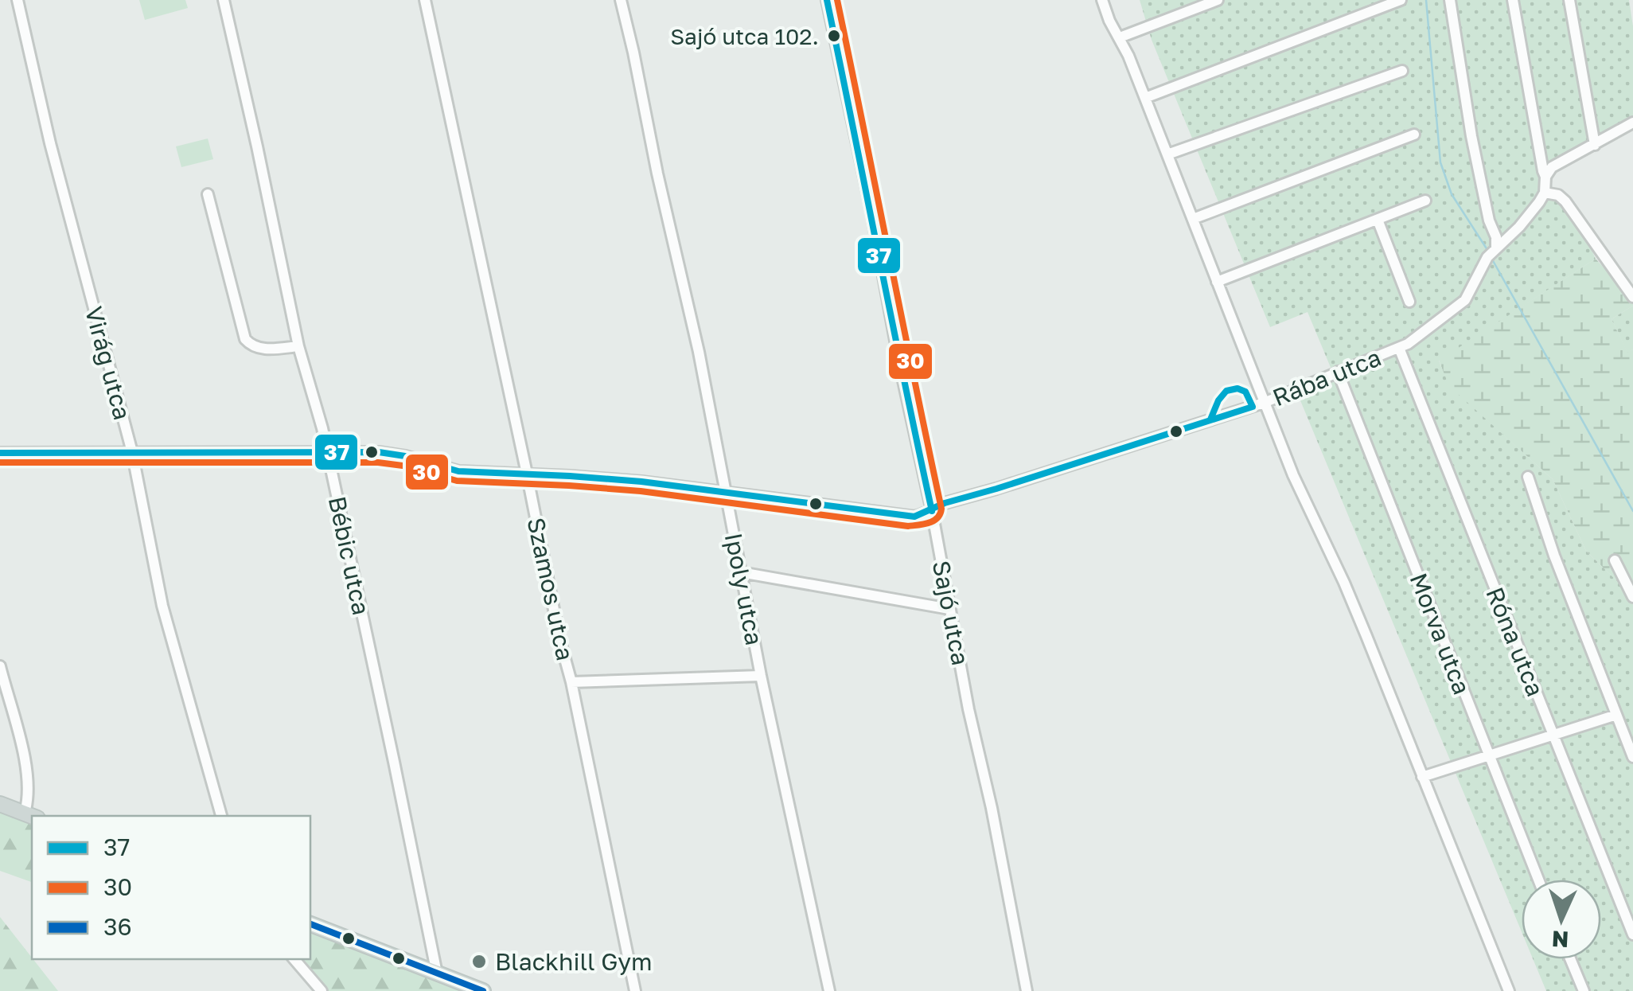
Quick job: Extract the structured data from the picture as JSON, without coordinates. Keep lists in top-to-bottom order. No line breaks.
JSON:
{"streets":{"street":["Virág utca","Rába utca","Bébic utca","Szamos utca","Ipoly utca","Sajó utca","Morva utca","Róna utca"]},"crossings":[["Virág utca","Rába utca"],["Rába utca","Bébic utca"],["Rába utca","Szamos utca"],["Rába utca","Ipoly utca"],["Rába utca","Sajó utca"],["Rába utca","Morva utca"],["Rába utca","Róna utca"]],"places":["Sajó utca 102.","Blackhill Gym"],"lines":["transit line 37","transit line 30","transit line 36"],"legend":["37","30","36"],"north":"bottom"}
